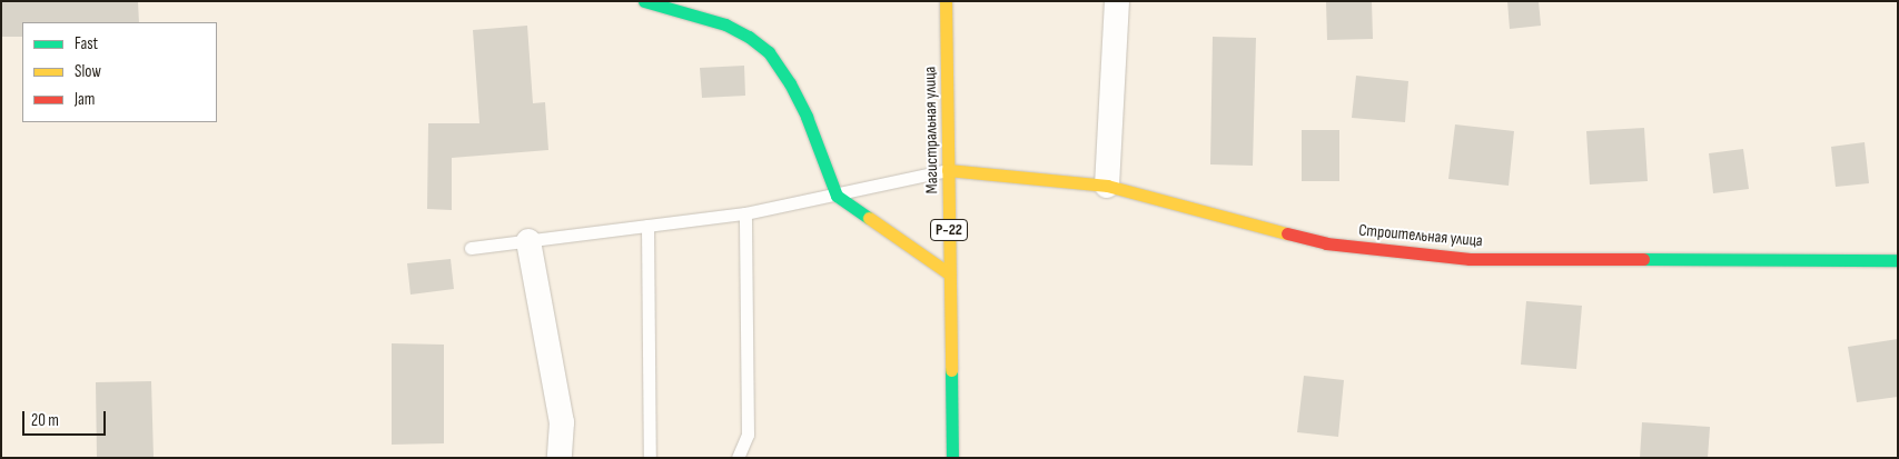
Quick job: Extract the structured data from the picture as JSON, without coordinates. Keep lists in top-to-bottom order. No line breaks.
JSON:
{"streets":{"main road":["Магистральная улица","Р-22","Строительная улица"]},"crossings":[["Магистральная улица","Строительная улица"]],"legend":["Fast","Slow","Jam"],"scale_bar":"20 m"}
